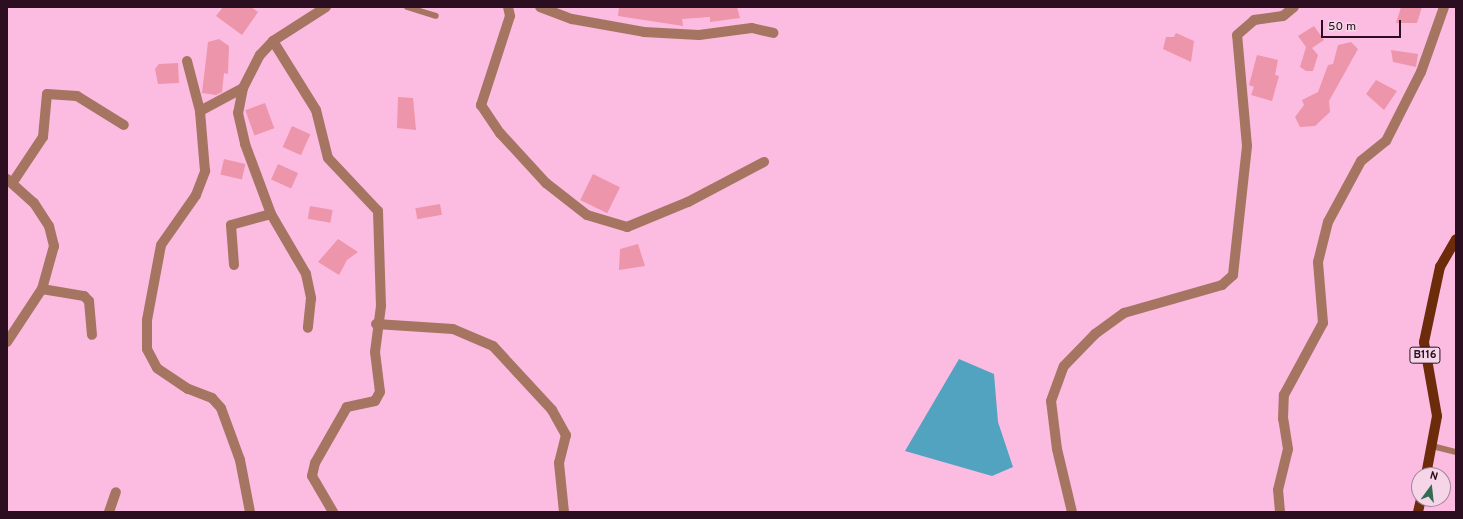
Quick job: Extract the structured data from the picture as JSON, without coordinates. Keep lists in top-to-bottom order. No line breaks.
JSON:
{"streets":{"main road":["B116"]},"scale_bar":"50 m","north":"top"}
